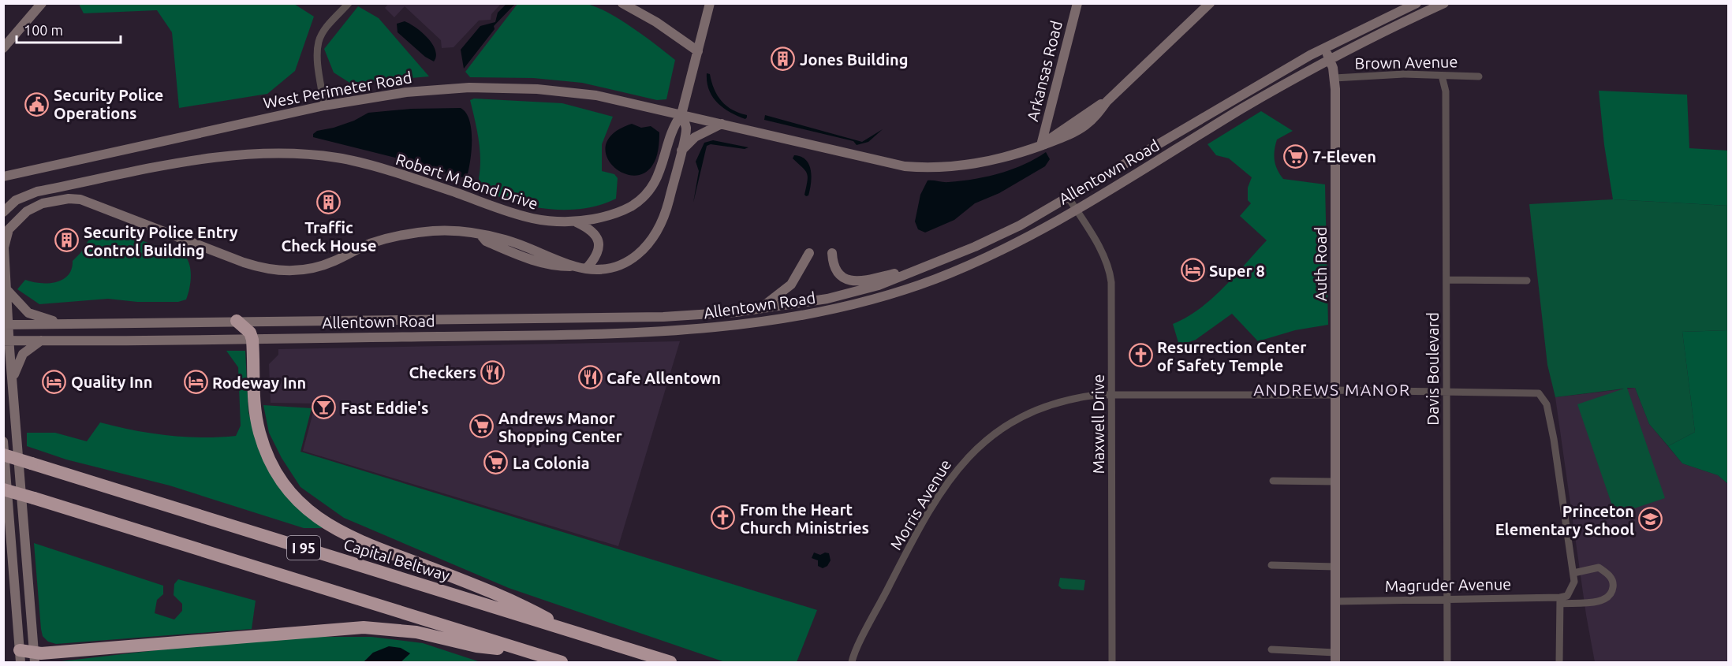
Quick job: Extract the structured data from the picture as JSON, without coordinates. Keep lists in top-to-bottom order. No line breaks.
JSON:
{"streets":{"highway":["I 95","Capital Beltway"],"main road":["Arkansas Road","West Perimeter Road","Allentown Road","Robert M Bond Drive","Auth Road"],"street":["Brown Avenue","Davis Boulevard","Maxwell Drive","Morris Avenue","Magruder Avenue"]},"crossings":[["Brown Avenue","Auth Road"],["Brown Avenue","Davis Boulevard"],["Arkansas Road","West Perimeter Road"],["West Perimeter Road","Robert M Bond Drive"],["Allentown Road","Auth Road"],["Allentown Road","Maxwell Drive"],["Auth Road","Morris Avenue"],["Auth Road","Magruder Avenue"],["Davis Boulevard","Morris Avenue"],["Davis Boulevard","Magruder Avenue"],["Maxwell Drive","Morris Avenue"],["Morris Avenue","Magruder Avenue"]],"districts":["ANDREWS MANOR"],"places":{"building":["Jones Building","Traffic Check House","Security Police Entry Control Building"],"public building":["Security Police Operations"],"supermarket":["7-Eleven","Andrews Manor Shopping Center","La Colonia"],"hotel":["Super 8","Quality Inn","Rodeway Inn"],"church":["Resurrection Center of Safety Temple","From the Heart Church Ministries"],"restaurant":["Checkers","Cafe Allentown"],"bar":["Fast Eddie's"],"school or university":["Princeton Elementary School"]},"scale_bar":"100 m"}
